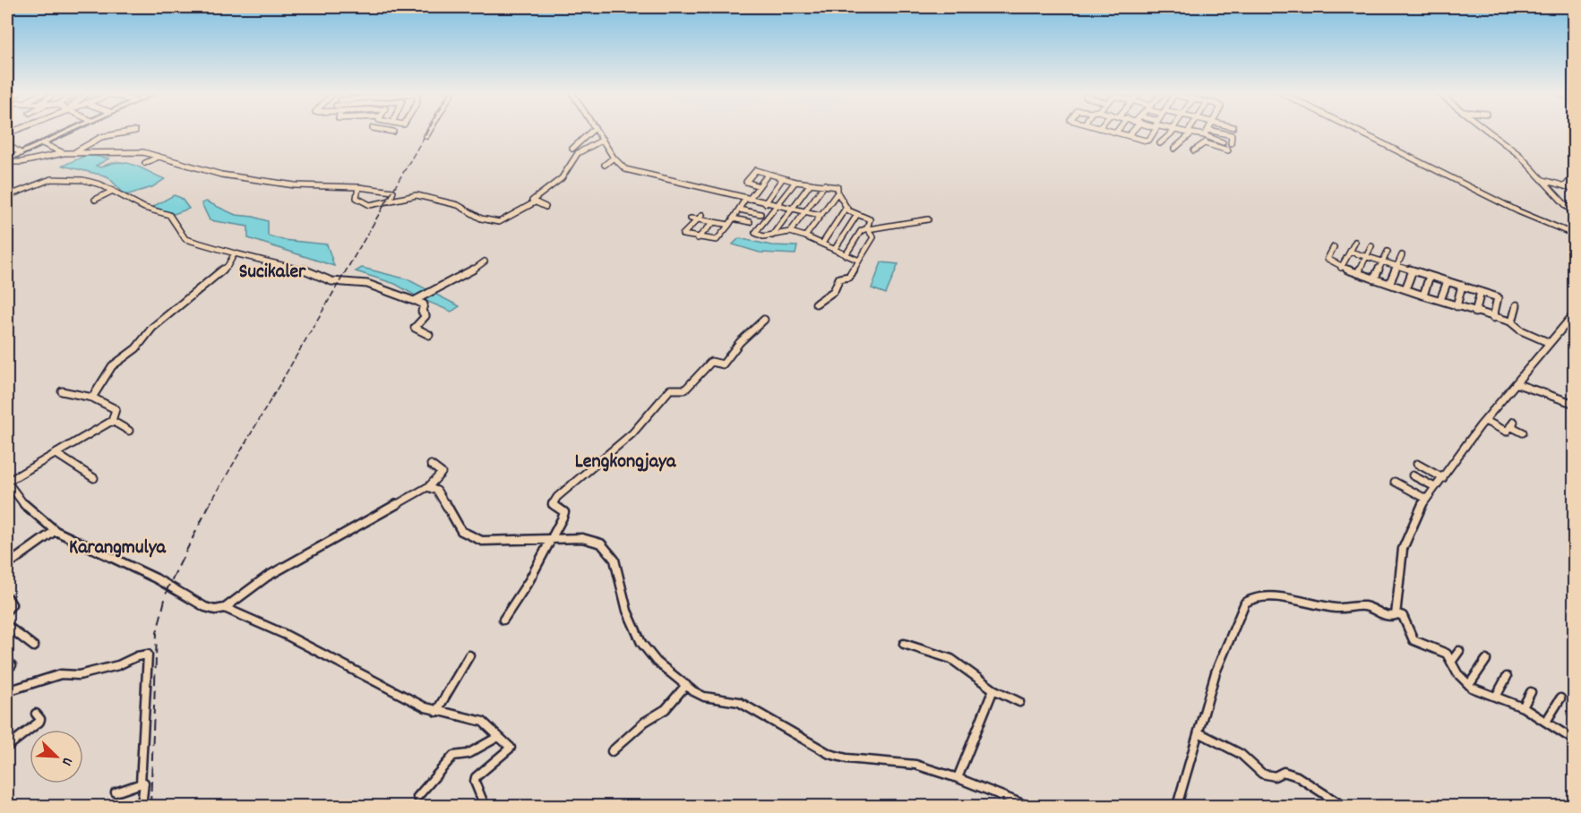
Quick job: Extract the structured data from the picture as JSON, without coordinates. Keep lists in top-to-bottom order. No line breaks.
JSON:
{"districts":["Sucikaler","Lengkongjaya","Karangmulya"],"north":"bottom right"}
